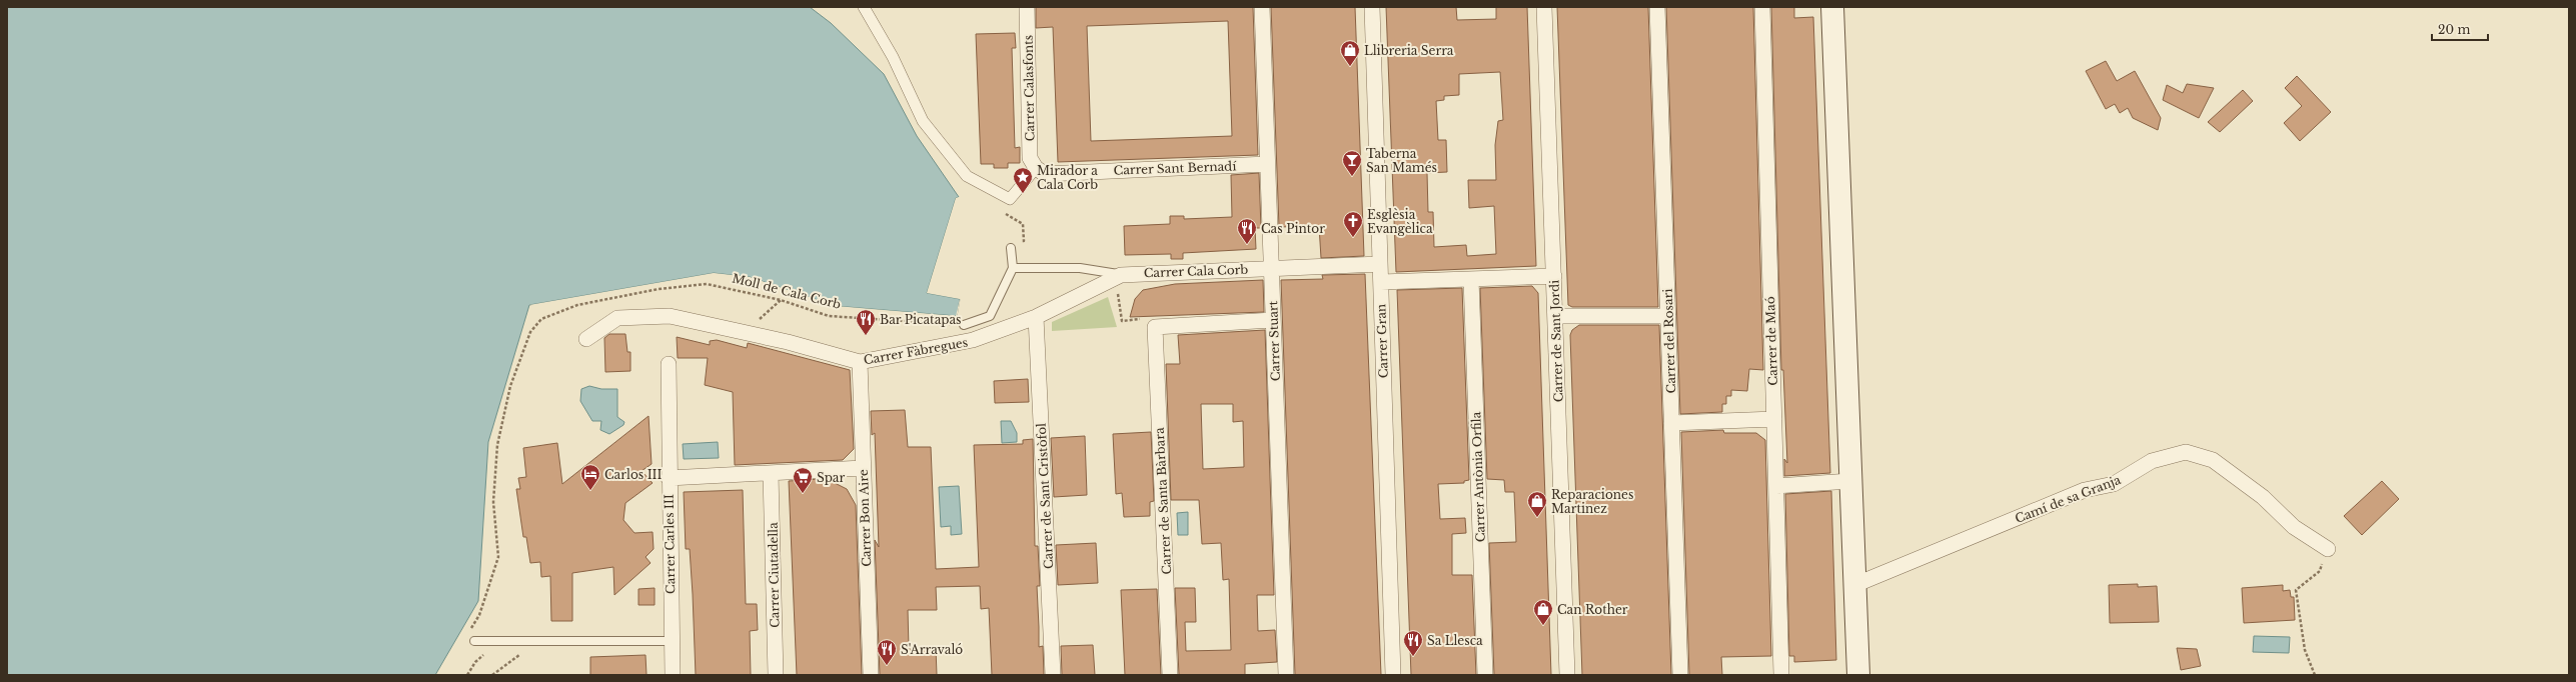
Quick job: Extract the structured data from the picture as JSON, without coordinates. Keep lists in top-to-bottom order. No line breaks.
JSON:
{"streets":{"street":["Carrer Calasfonts","Carrer Sant Bernadí","Carrer Cala Corb","Carrer Stuart","Carrer Gran","Carrer de Sant Jordi","Carrer del Rosari","Carrer de Maó","Carrer Fàbregues","Carrer Antònia Orfila","Carrer de Sant Cristòfol","Camí de sa Granja","Carrer de Santa Bàrbara","Carrer Bon Aire","Carrer Carles III","Carrer Ciutadella"],"path":["Moll de Cala Corb"]},"crossings":[["Carrer Calasfonts","Carrer Sant Bernadí"],["Carrer Sant Bernadí","Carrer Stuart"],["Carrer Cala Corb","Carrer Stuart"],["Carrer Cala Corb","Carrer Gran"],["Carrer Cala Corb","Carrer Fàbregues"],["Carrer Fàbregues","Carrer de Sant Cristòfol"],["Carrer Fàbregues","Carrer Bon Aire"]],"places":{"shop":["Llibreria Serra","Reparaciones Martinez","Can Rother"],"bar":["Taberna San Mamés"],"place":["Mirador a Cala Corb"],"church":["Esglèsia Evangèlica"],"restaurant":["Cas Pintor","Bar Picatapas","Sa Llesca","S'Arravaló"],"hotel":["Carlos III"],"supermarket":["Spar"]},"scale_bar":"20 m"}
